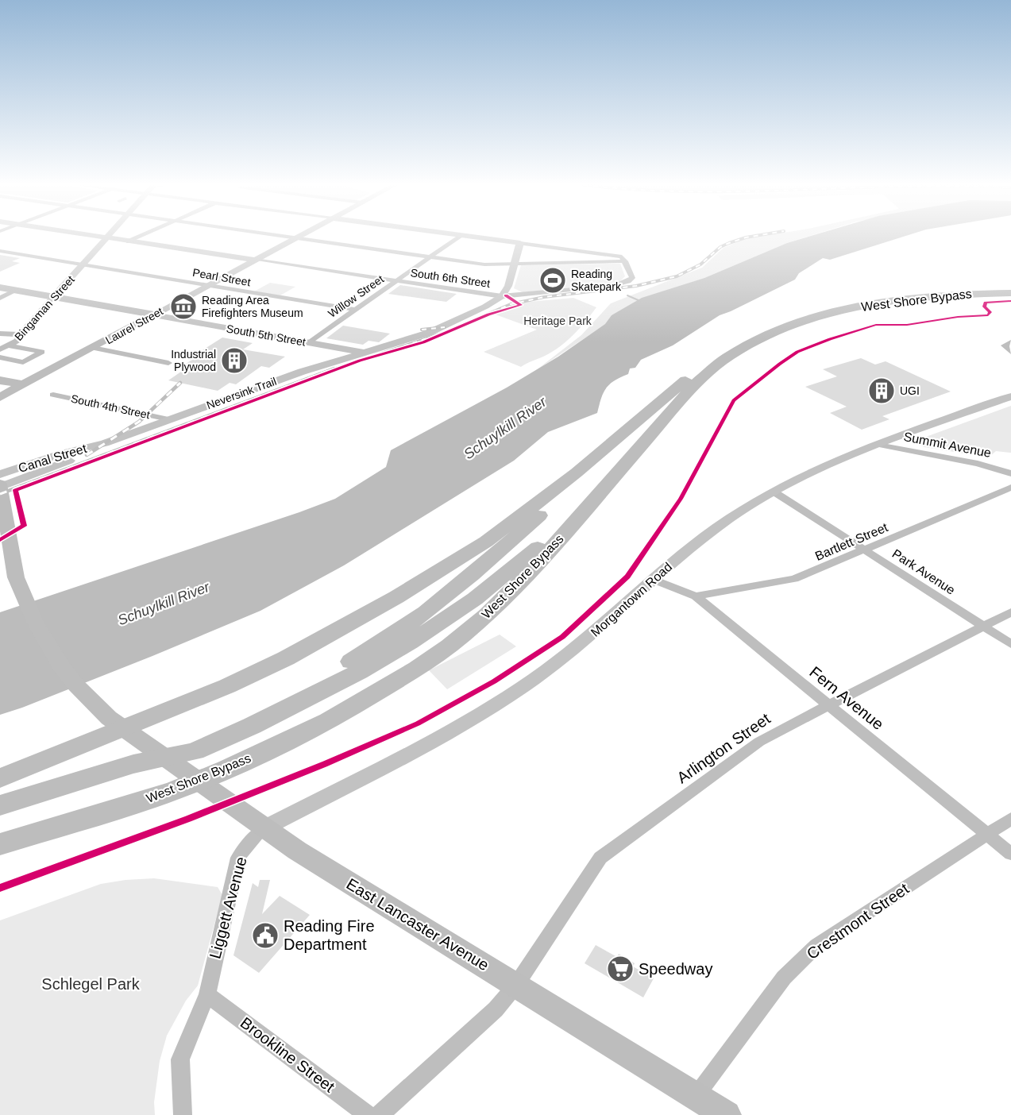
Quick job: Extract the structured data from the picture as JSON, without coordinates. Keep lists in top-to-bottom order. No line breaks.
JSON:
{"streets":{"highway":["West Shore Bypass"],"main road":["Laurel Street","South 5th Street","East Lancaster Avenue"],"street":["Pearl Street","South 6th Street","Willow Street","Bingaman Street","South 4th Street","Summit Avenue","Canal Street","Bartlett Street","Park Avenue","Morgantown Road","Fern Avenue","Arlington Street","Liggett Avenue","Crestmont Street","Brookline Street"],"cycle path":["Neversink Trail"]},"crossings":[["Pearl Street","Willow Street"],["Pearl Street","Bingaman Street"],["Pearl Street","Laurel Street"],["South 6th Street","Willow Street"],["South 6th Street","Bingaman Street"],["South 6th Street","Laurel Street"],["South 6th Street","Canal Street"],["Willow Street","South 5th Street"],["Bingaman Street","South 5th Street"],["Laurel Street","South 5th Street"],["South 5th Street","Canal Street"],["South 4th Street","Canal Street"],["Summit Avenue","Morgantown Road"],["Canal Street","East Lancaster Avenue"],["Bartlett Street","Park Avenue"],["Bartlett Street","Fern Avenue"],["Park Avenue","Morgantown Road"],["Park Avenue","Arlington Street"],["Morgantown Road","Fern Avenue"],["Morgantown Road","Liggett Avenue"],["Morgantown Road","East Lancaster Avenue"],["Fern Avenue","Arlington Street"],["Fern Avenue","Crestmont Street"],["Arlington Street","East Lancaster Avenue"],["Liggett Avenue","East Lancaster Avenue"],["Liggett Avenue","Brookline Street"],["Crestmont Street","East Lancaster Avenue"]],"water":["Schuylkill River"],"parks":["Heritage Park","Schlegel Park"],"places":{"sports":["Reading Skatepark"],"museum":["Reading Area Firefighters Museum"],"building":["Industrial Plywood","UGI"],"public building":["Reading Fire Department"],"supermarket":["Speedway"]}}
